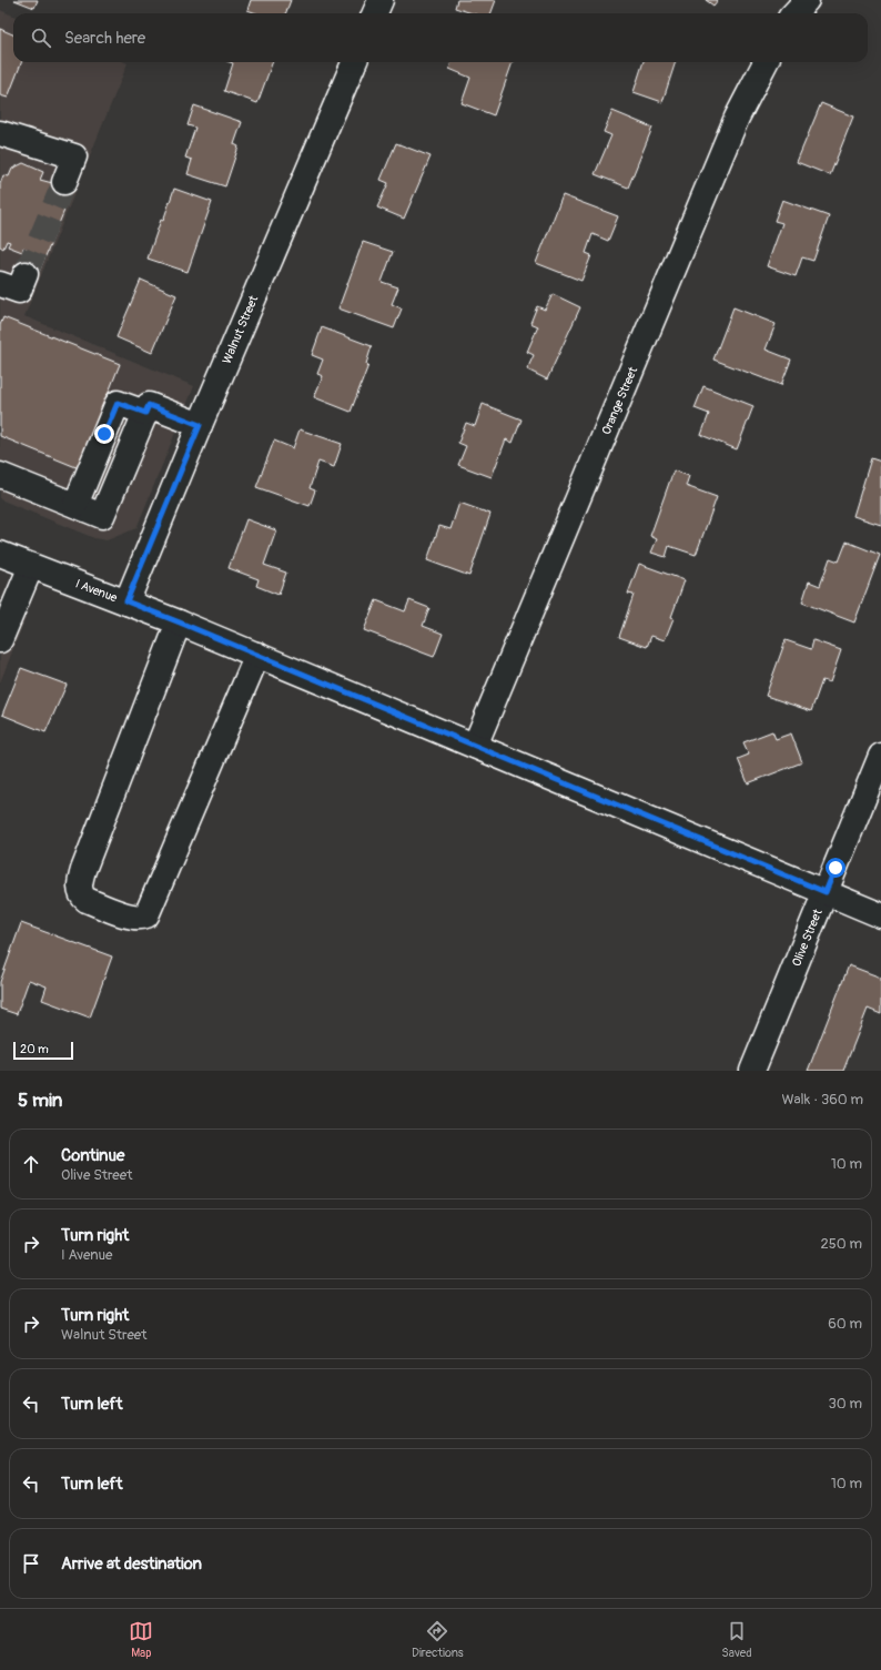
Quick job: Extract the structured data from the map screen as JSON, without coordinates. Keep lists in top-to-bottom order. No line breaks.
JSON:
{"streets":{"street":["Walnut Street","Orange Street","I Avenue","Olive Street"]},"crossings":[["Walnut Street","I Avenue"],["Orange Street","I Avenue"],["I Avenue","Olive Street"]],"scale_bar":"20 m","page":{"search":"Search here","scale":"20 m","heading":["5 min","Walk · 360 m"],"list":[["Continue","Olive Street","10 m"],["Turn right","I Avenue","250 m"],["Turn right","Walnut Street","60 m"],["Turn left","30 m"],["Turn left","10 m"],"Arrive at destination"],"nav":["Map","Directions","Saved"]}}
